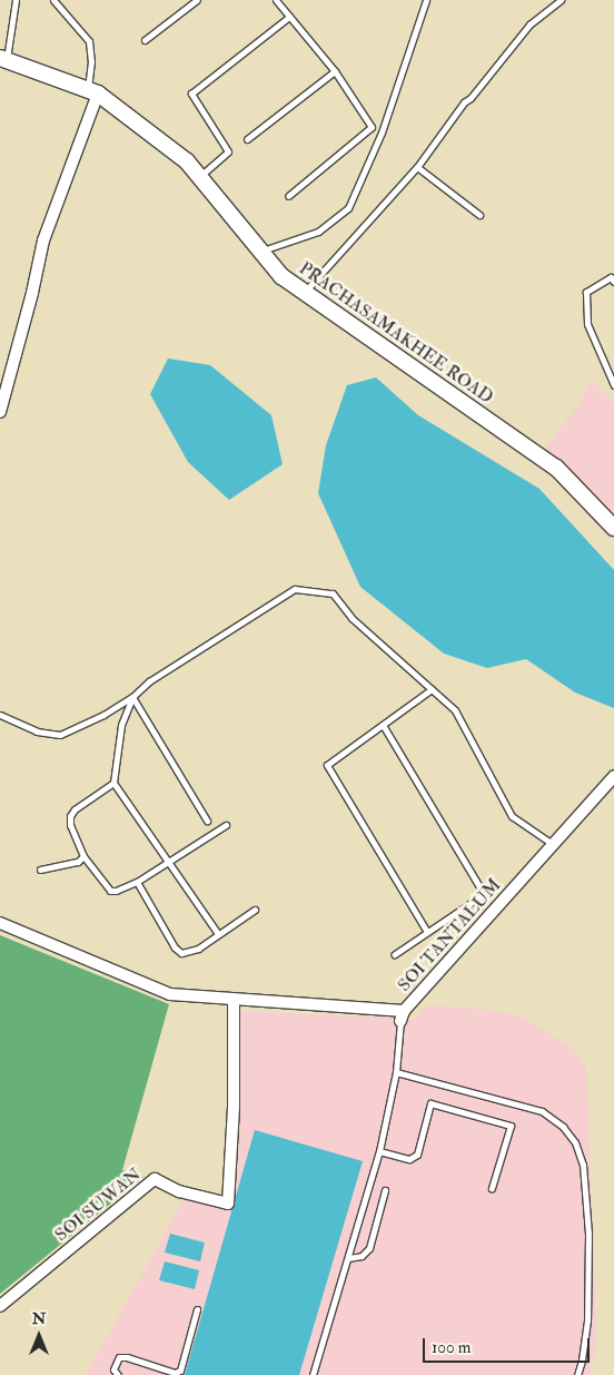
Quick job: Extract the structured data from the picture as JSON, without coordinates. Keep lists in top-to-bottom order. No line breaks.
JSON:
{"streets":{"street":["PRACHASAMAKHEE ROAD","SOI TANTALUM","SOI SUWAN"]},"scale_bar":"100 m","north":"top"}
